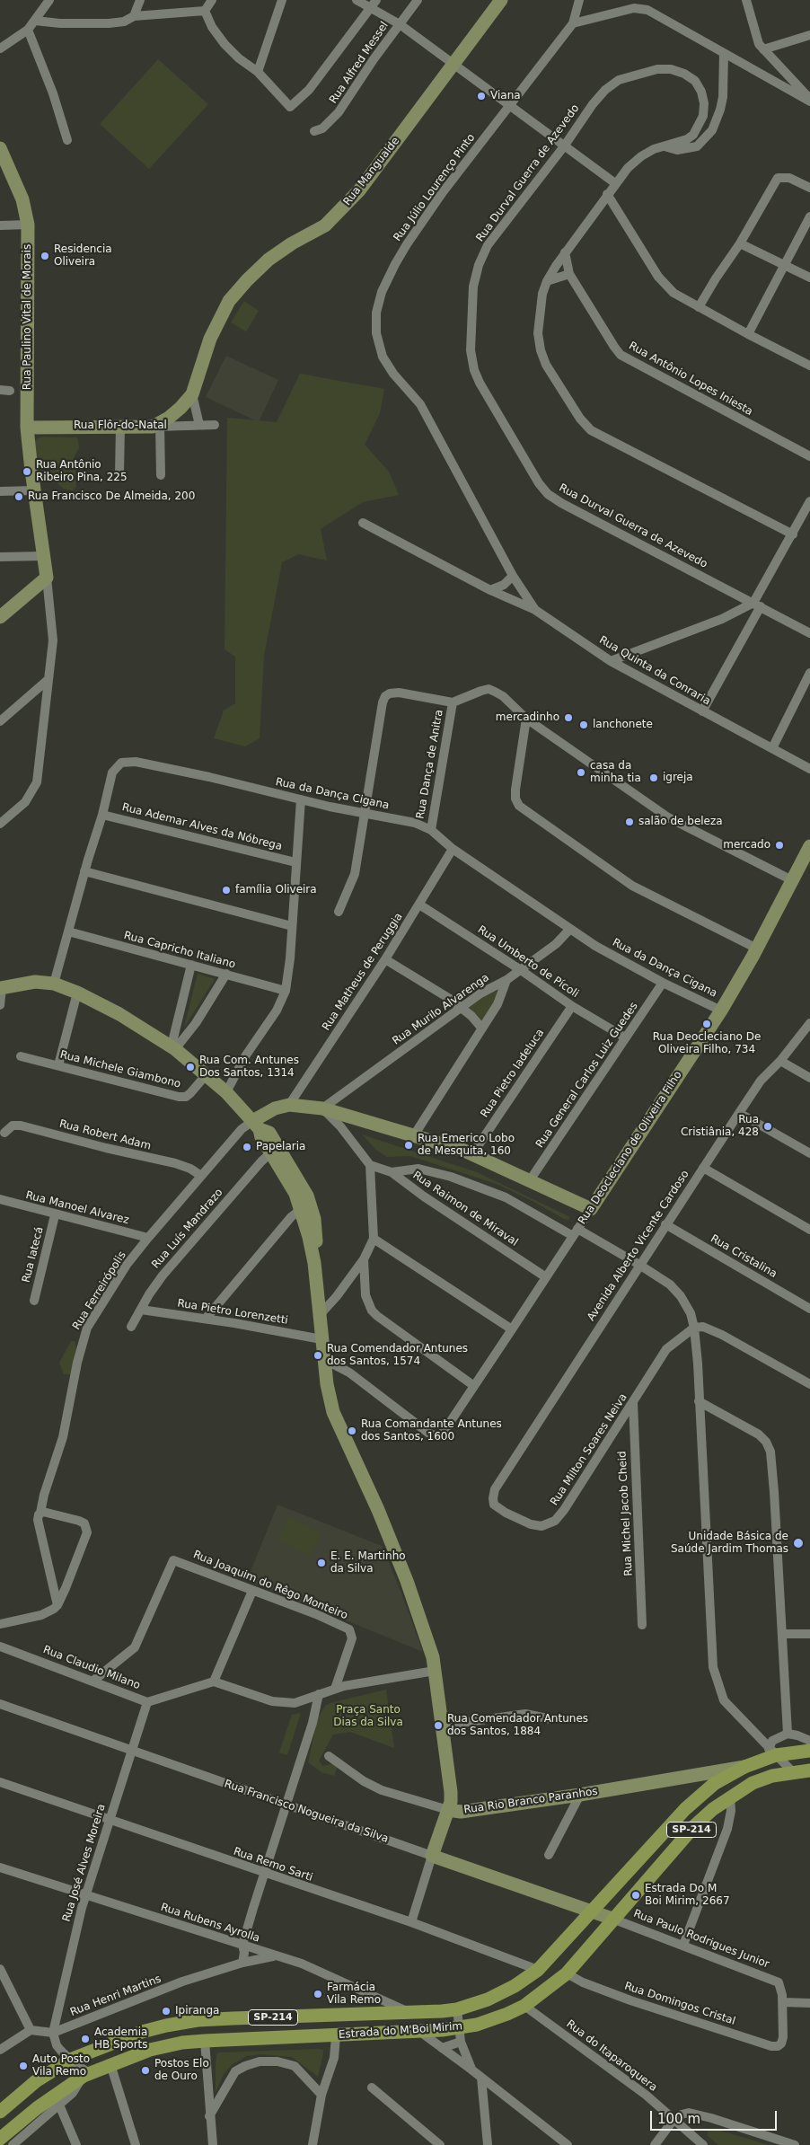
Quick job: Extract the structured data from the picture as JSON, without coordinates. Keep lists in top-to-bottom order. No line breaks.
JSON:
{"streets":{"main road":["SP-214","Estrada do M'Boi Mirim"],"street":["Rua Alfred Messel","Rua Mangualde","Rua Durval Guerra de Azevedo","Rua Júlio Lourenço Pinto","Rua Paulino Vital de Morais","Rua Antônio Lopes Iniesta","Rua Flôr-do-Natal","Rua Quinta da Conraria","Rua Dança de Anitra","Rua da Dança Cigana","Rua Ademar Alves da Nóbrega","Rua Capricho Italiano","Rua Umberto de Pícoli","Rua Matheus de Peruggia","Rua Murilo Alvarenga","Rua Michele Giambono","Rua Pietro Iadeluca","Rua General Carlos Luiz Guedes","Rua Robert Adam","Rua Deocleciano de Oliveira Filho","Rua Manoel Alvarez","Rua Raimon de Miraval","Rua Luís Mandrazo","Avenida Alberto Vicente Cardoso","Rua Iatecá","Rua Cristalina","Rua Ferreirópolis","Rua Pietro Lorenzetti","Rua Milton Soares Neiva","Rua Michel Jacob Cheid","Rua Joaquim do Rêgo Monteiro","Rua Claudio Milano","Rua Rio Branco Paranhos","Rua Francisco Nogueira da Silva","Rua José Alves Moreira","Rua Remo Sarti","Rua Rubens Ayrolla","Rua Paulo Rodrigues Junior","Rua Henri Martins","Rua Domingos Cristal","Rua do Itaparoquera"]},"crossings":[["Rua Mangualde","Rua Flôr-do-Natal"],["Rua Durval Guerra de Azevedo","Rua Antônio Lopes Iniesta"],["Rua Júlio Lourenço Pinto","Rua Quinta da Conraria"],["Rua Paulino Vital de Morais","Rua Flôr-do-Natal"],["Rua Dança de Anitra","Rua da Dança Cigana"],["Rua da Dança Cigana","Rua Ademar Alves da Nóbrega"],["Rua da Dança Cigana","Rua Capricho Italiano"],["Rua da Dança Cigana","Rua Matheus de Peruggia"],["Rua da Dança Cigana","Rua Murilo Alvarenga"],["Rua da Dança Cigana","Rua General Carlos Luiz Guedes"],["Rua da Dança Cigana","Rua Deocleciano de Oliveira Filho"],["Rua Umberto de Pícoli","Rua Matheus de Peruggia"],["Rua Umberto de Pícoli","Rua Murilo Alvarenga"],["Rua Umberto de Pícoli","Rua Pietro Iadeluca"],["Rua Umberto de Pícoli","Rua General Carlos Luiz Guedes"],["Rua Robert Adam","Rua Ferreirópolis"],["Rua Deocleciano de Oliveira Filho","Rua Raimon de Miraval"],["Rua Manoel Alvarez","Rua Iatecá"],["Rua Manoel Alvarez","Rua Ferreirópolis"],["Rua Luís Mandrazo","Rua Pietro Lorenzetti"],["Avenida Alberto Vicente Cardoso","Rua Cristalina"],["Avenida Alberto Vicente Cardoso","Rua Milton Soares Neiva"],["Rua Milton Soares Neiva","Rua Michel Jacob Cheid"],["Rua Joaquim do Rêgo Monteiro","Rua Claudio Milano"],["Rua Claudio Milano","Rua José Alves Moreira"],["Rua Rio Branco Paranhos","Estrada do M'Boi Mirim"],["Rua Francisco Nogueira da Silva","Rua José Alves Moreira"],["Rua Francisco Nogueira da Silva","Rua Paulo Rodrigues Junior"],["Rua Francisco Nogueira da Silva","Estrada do M'Boi Mirim"],["Rua José Alves Moreira","Rua Remo Sarti"],["Rua José Alves Moreira","Rua Rubens Ayrolla"],["Rua José Alves Moreira","Rua Henri Martins"],["Rua Remo Sarti","Estrada do M'Boi Mirim"],["Rua Rubens Ayrolla","Rua Henri Martins"],["Rua Rubens Ayrolla","Estrada do M'Boi Mirim"],["Rua Paulo Rodrigues Junior","Rua Domingos Cristal"],["Rua Paulo Rodrigues Junior","Estrada do M'Boi Mirim"],["Rua Domingos Cristal","Estrada do M'Boi Mirim"],["Estrada do M'Boi Mirim","Rua do Itaparoquera"]],"parks":["Praça Santo Dias da Silva"],"places":["Viana","Residencia Oliveira","Rua Antônio Ribeiro Pina, 225","Rua Francisco De Almeida, 200","mercadinho","lanchonete","casa da minha tia","igreja","salão de beleza","mercado","família Oliveira","Rua Deocleciano De Oliveira Filho, 734","Rua Com. Antunes Dos Santos, 1314","Rua Cristiânia, 428","Rua Emerico Lobo de Mesquita, 160","Papelaria","Rua Comendador Antunes dos Santos, 1574","Rua Comandante Antunes dos Santos, 1600","Unidade Básica de Saúde Jardim Thomas","E. E. Martinho da Silva","Rua Comendador Antunes dos Santos, 1884","Estrada Do M Boi Mirim, 2667","Farmácia Vila Remo","Ipiranga","Academia HB Sports","Auto Posto Vila Remo","Postos Elo de Ouro"],"scale_bar":"100 m"}
